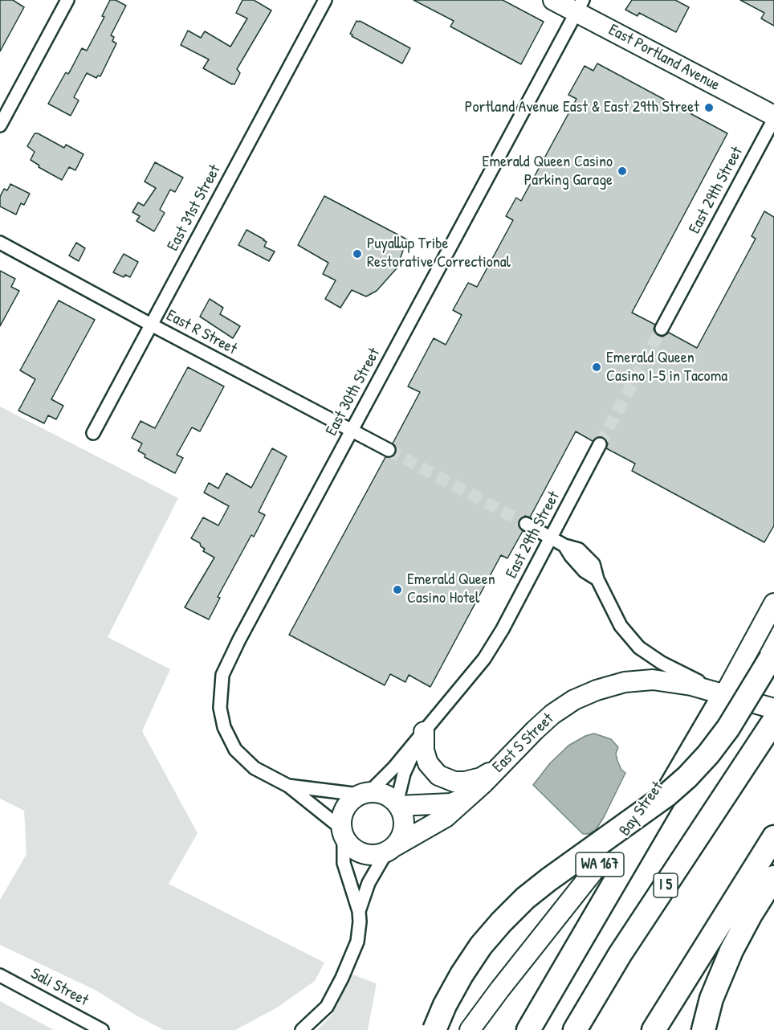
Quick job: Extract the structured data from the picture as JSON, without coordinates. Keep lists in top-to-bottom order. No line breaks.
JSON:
{"streets":{"highway":["I 5"],"main road":["East Portland Avenue","East S Street","Bay Street","WA 167"],"street":["East 29th Street","East 31st Street","East R Street","East 30th Street","Sali Street"]},"crossings":[["East Portland Avenue","East 29th Street"],["East Portland Avenue","East 30th Street"],["East 29th Street","East 30th Street"],["East 29th Street","East S Street"],["East 31st Street","East R Street"],["East R Street","East 30th Street"],["East 30th Street","East S Street"],["East S Street","Bay Street"]],"places":["Portland Avenue East & East 29th Street","Emerald Queen Casino Parking Garage","Puyallup Tribe Restorative Correctional","Emerald Queen Casino I-5 in Tacoma","Emerald Queen Casino Hotel"]}
